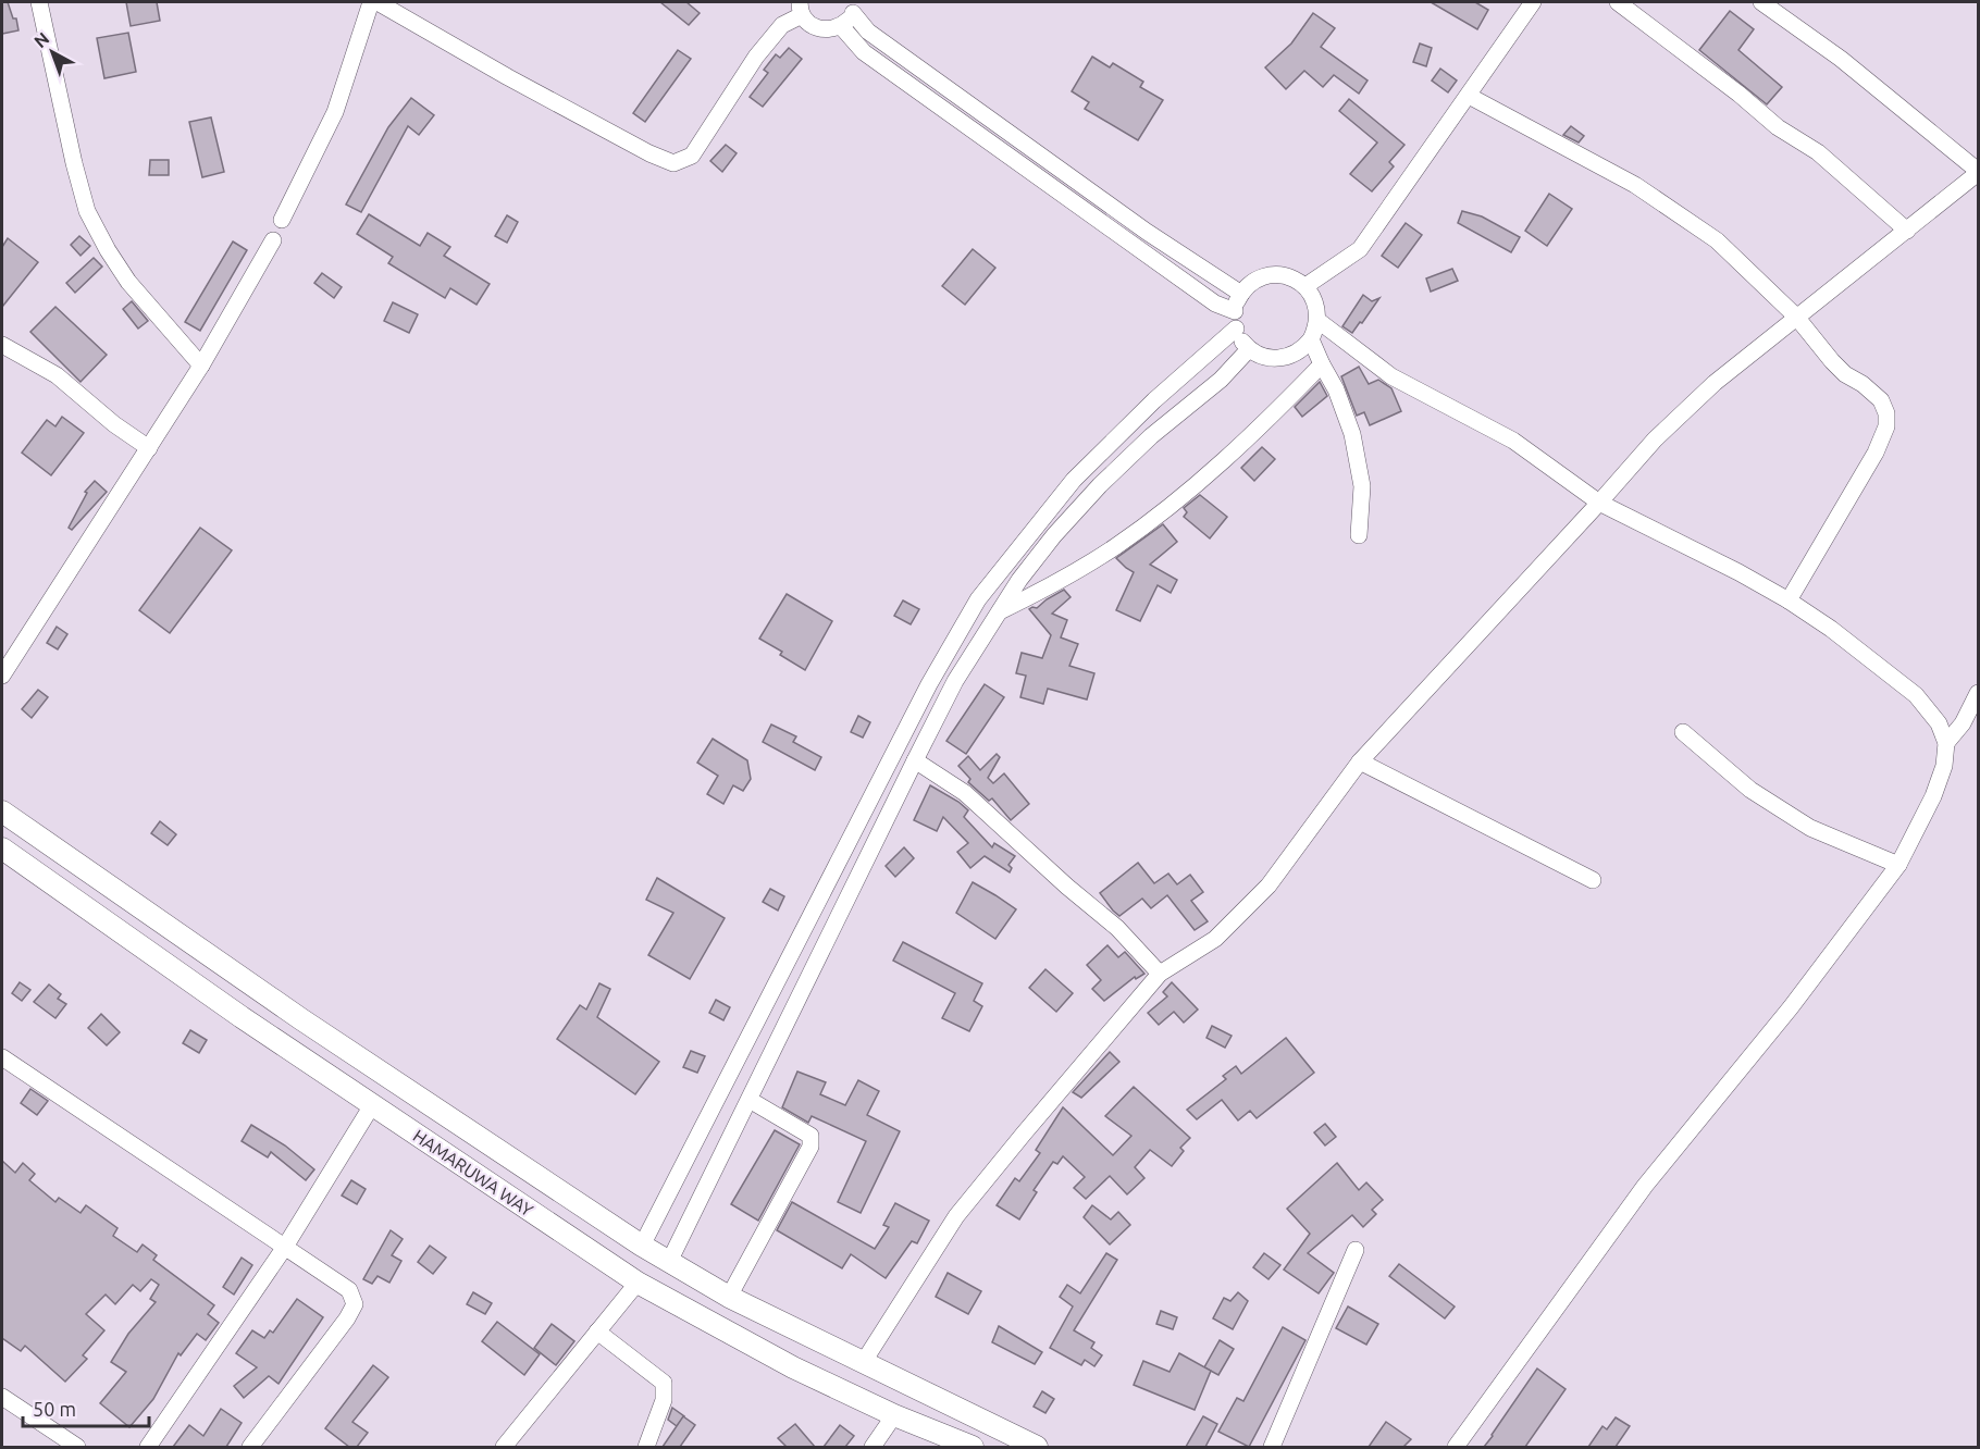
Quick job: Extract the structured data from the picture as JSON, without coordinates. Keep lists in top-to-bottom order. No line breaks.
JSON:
{"streets":{"main road":["HAMARUWA WAY"]},"scale_bar":"50 m","north":"top left"}
